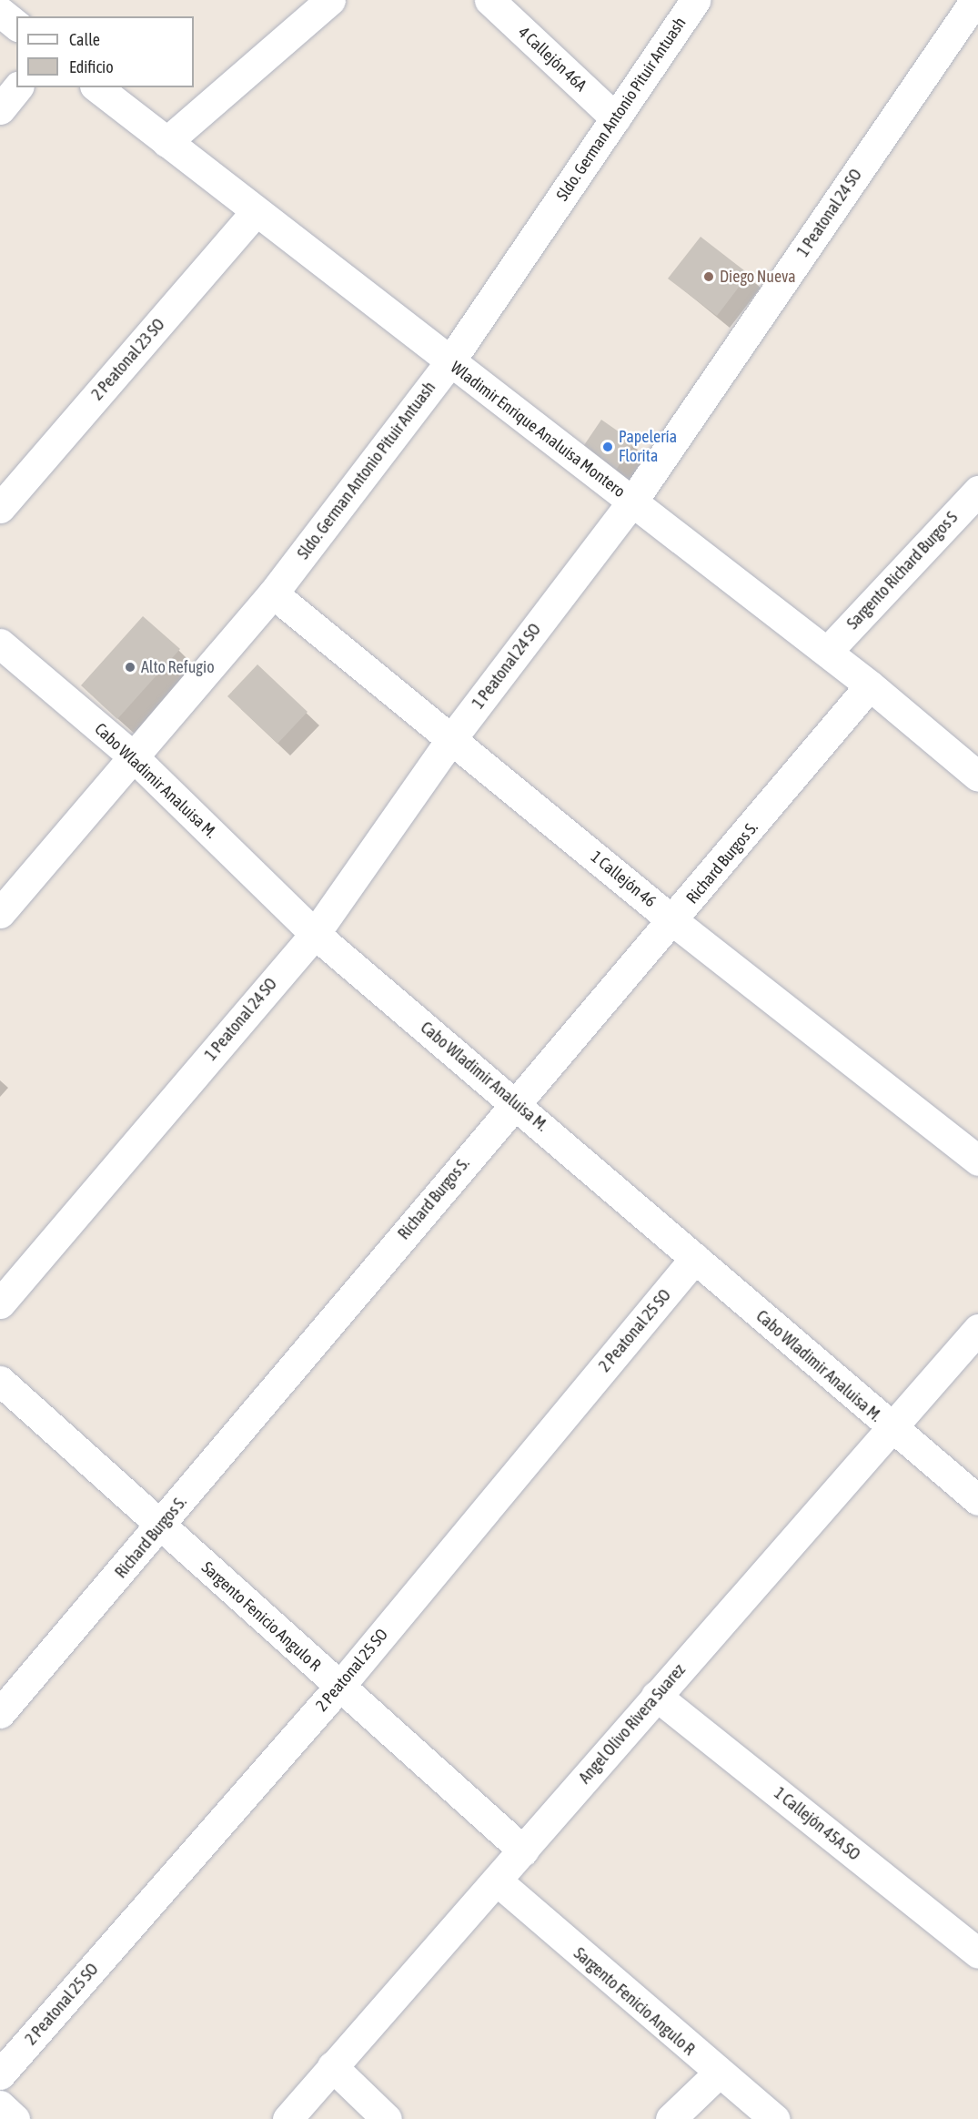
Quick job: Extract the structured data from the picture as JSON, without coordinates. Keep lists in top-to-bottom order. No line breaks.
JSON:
{"streets":{"street":["4 Callejón 46A","Sldo. German Antonio Pituir Antuash","1 Peatonal 24 SO","2 Peatonal 23 SO","Wladimir Enrique Analuisa Montero","Sargento Richard Burgos S","Cabo Wladimir Analuisa M.","Richard Burgos S.","1 Callejón 46","2 Peatonal 25 SO","Sargento Fenicio Angulo R","Angel Olivo Rivera Suarez","1 Callejón 45A SO"]},"crossings":[["4 Callejón 46A","Sldo. German Antonio Pituir Antuash"],["Sldo. German Antonio Pituir Antuash","Wladimir Enrique Analuisa Montero"],["Sldo. German Antonio Pituir Antuash","Cabo Wladimir Analuisa M."],["Sldo. German Antonio Pituir Antuash","1 Callejón 46"],["1 Peatonal 24 SO","Wladimir Enrique Analuisa Montero"],["1 Peatonal 24 SO","Cabo Wladimir Analuisa M."],["1 Peatonal 24 SO","1 Callejón 46"],["2 Peatonal 23 SO","Wladimir Enrique Analuisa Montero"],["Wladimir Enrique Analuisa Montero","Sargento Richard Burgos S"],["Wladimir Enrique Analuisa Montero","Richard Burgos S."],["Cabo Wladimir Analuisa M.","Richard Burgos S."],["Cabo Wladimir Analuisa M.","2 Peatonal 25 SO"],["Cabo Wladimir Analuisa M.","Angel Olivo Rivera Suarez"],["Richard Burgos S.","1 Callejón 46"],["Richard Burgos S.","Sargento Fenicio Angulo R"],["2 Peatonal 25 SO","Sargento Fenicio Angulo R"],["Sargento Fenicio Angulo R","Angel Olivo Rivera Suarez"],["Angel Olivo Rivera Suarez","1 Callejón 45A SO"]],"places":["Diego Nueva","Papelería Florita","Alto Refugio"],"legend":["Calle","Edificio"]}
